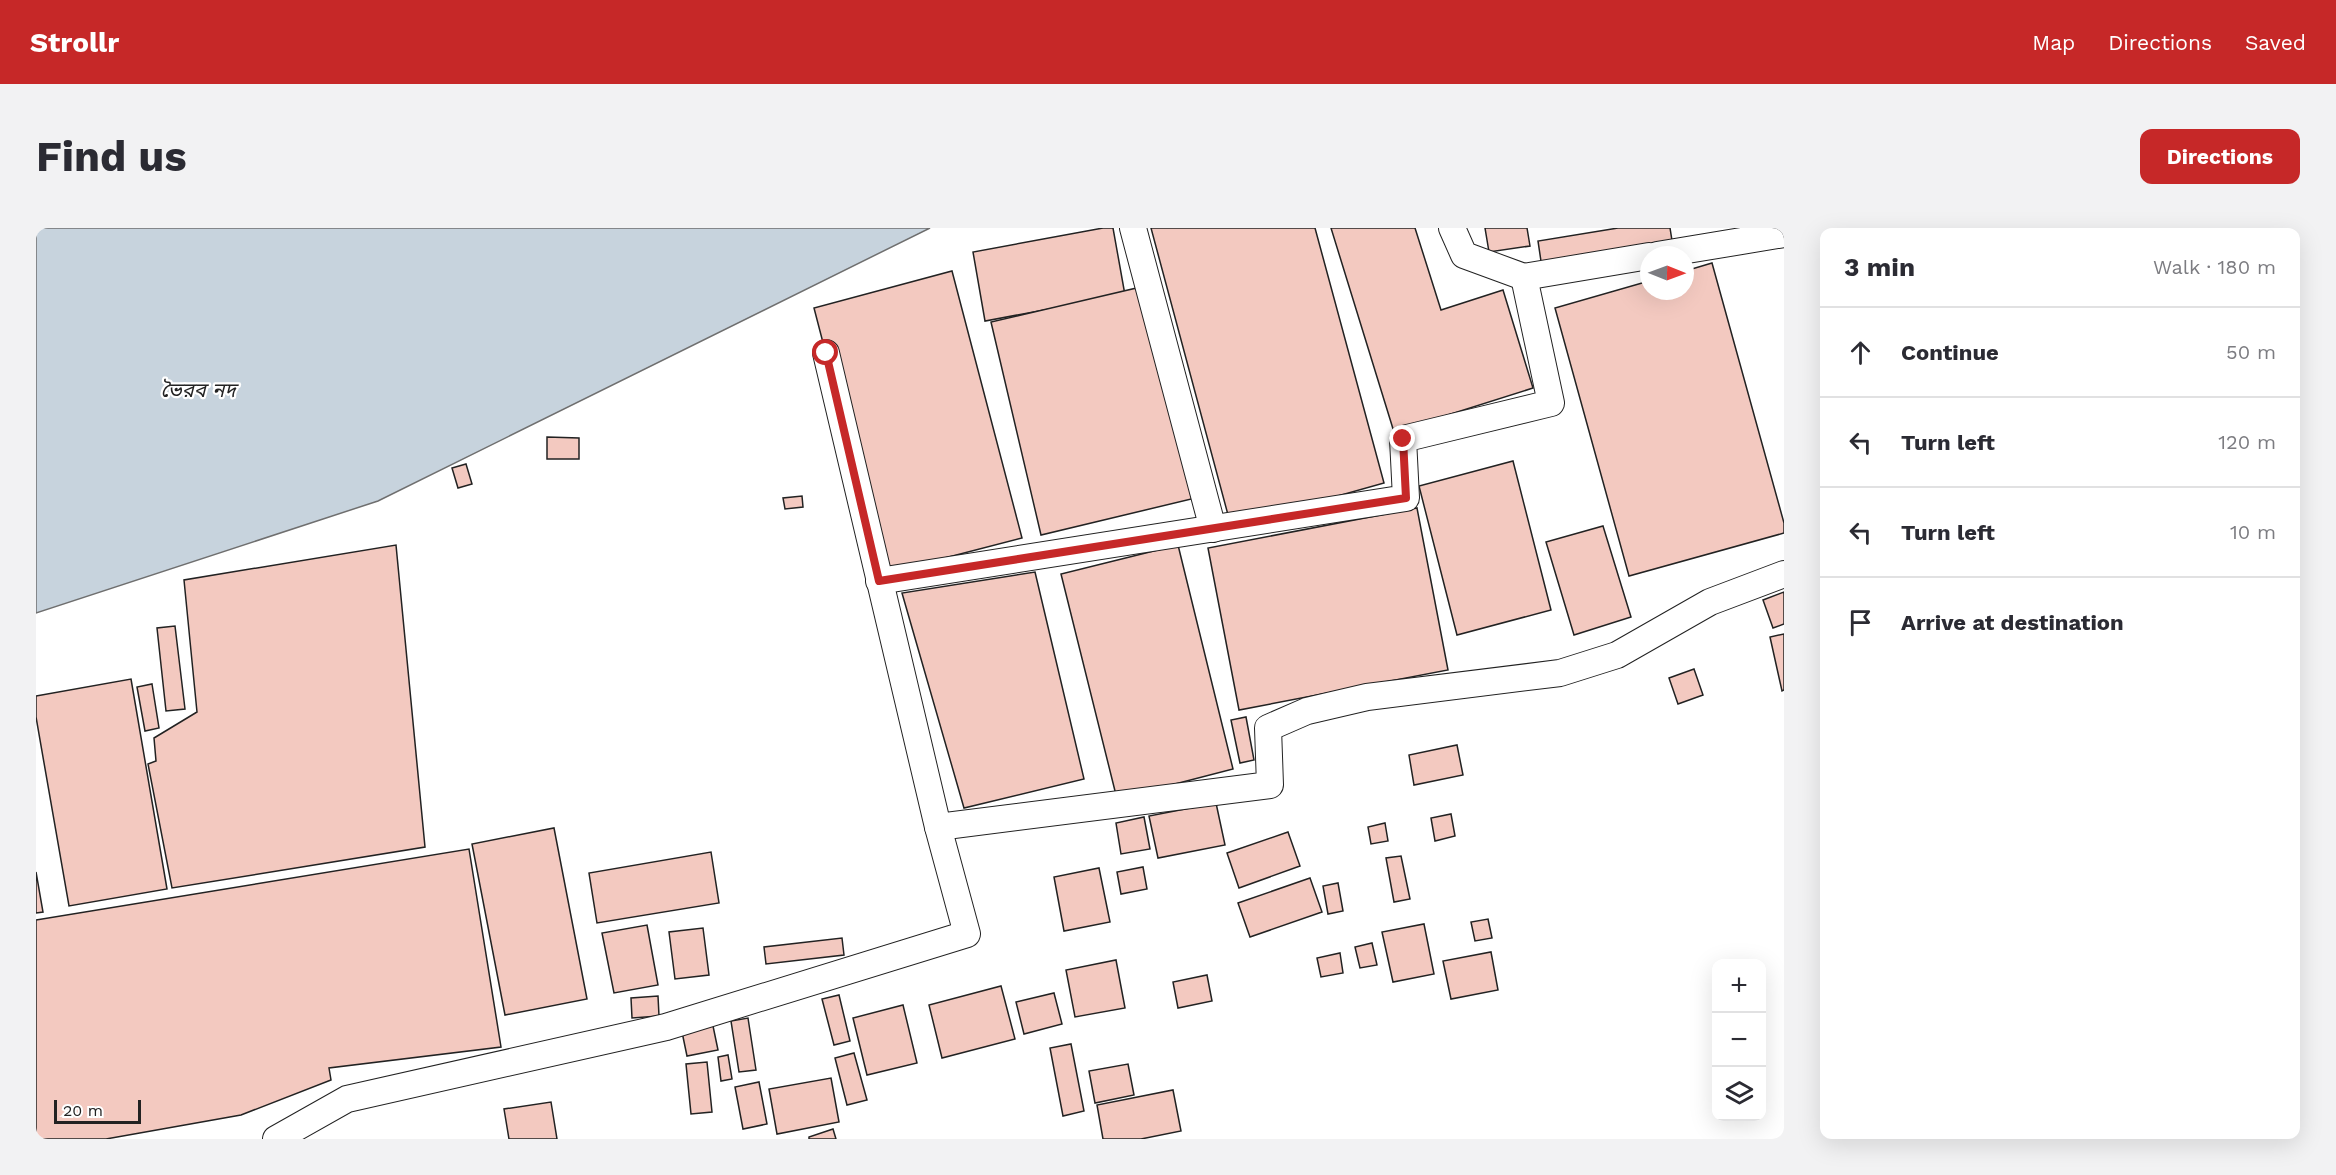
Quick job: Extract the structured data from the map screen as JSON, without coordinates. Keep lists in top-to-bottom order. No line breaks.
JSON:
{"water":["ভৈরব নদ"],"scale_bar":"20 m","north":"right","page":{"header":"Strollr","nav":["Map","Directions","Saved"],"buttons":"Directions","title":"Find us","heading":["3 min","Walk · 180 m"],"list":[["Continue","50 m"],["Turn left","120 m"],["Turn left","10 m"],"Arrive at destination"],"map_buttons":["+","−"],"scale":"20 m"}}
